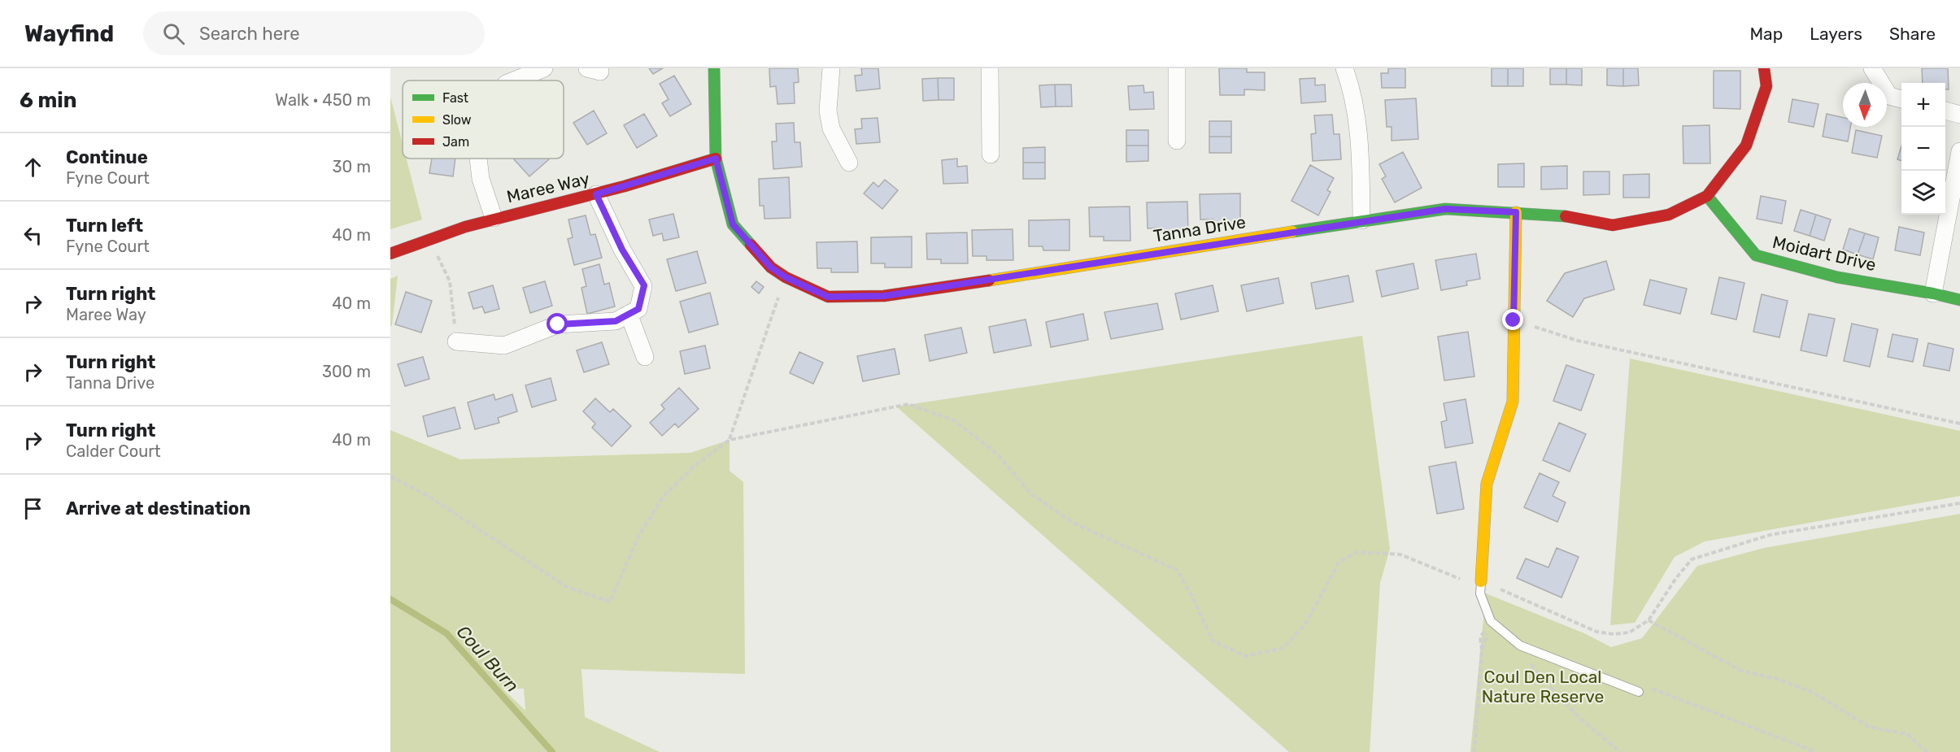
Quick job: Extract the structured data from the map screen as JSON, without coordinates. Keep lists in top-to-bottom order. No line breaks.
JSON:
{"streets":{"street":["Maree Way","Tanna Drive","Moidart Drive"]},"crossings":[["Maree Way","Tanna Drive"],["Tanna Drive","Moidart Drive"]],"water":["Coul Burn"],"parks":["Coul Den Local Nature Reserve"],"legend":["Fast","Slow","Jam"],"north":"bottom","page":{"header":"Wayfind","search":"Search here","nav":["Map","Layers","Share"],"heading":["6 min","Walk · 450 m"],"map_buttons":["+","−"],"list":[["Continue","Fyne Court","30 m"],["Turn left","Fyne Court","40 m"],["Turn right","Maree Way","40 m"],["Turn right","Tanna Drive","300 m"],["Turn right","Calder Court","40 m"],"Arrive at destination"]}}
